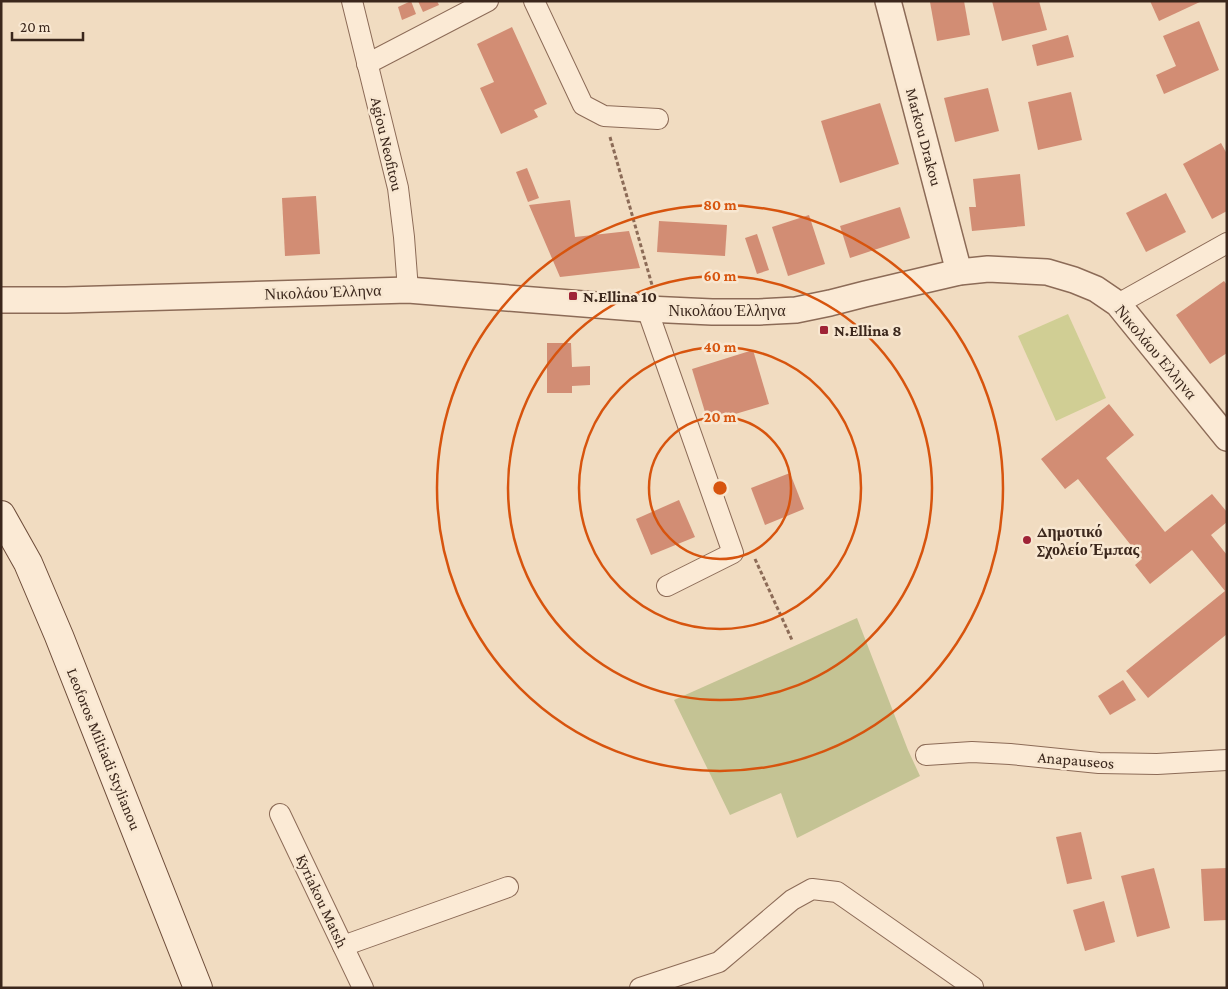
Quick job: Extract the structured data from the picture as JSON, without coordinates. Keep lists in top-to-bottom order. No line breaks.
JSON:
{"streets":{"main road":["Leoforos Miltiadi Stylianou"],"street":["Markou Drakou","Agiou Neofitou","Νικολάου Έλληνα","Anapauseos","Kyriakou Matsh"]},"crossings":[["Markou Drakou","Νικολάου Έλληνα"],["Agiou Neofitou","Νικολάου Έλληνα"]],"places":{"transit":["N.Ellina 10","N.Ellina 8"],"other":["Δημοτικό Σχολείο Έμπας"]},"scale_bar":"20 m","rings":["80 m","60 m","40 m","20 m"]}
